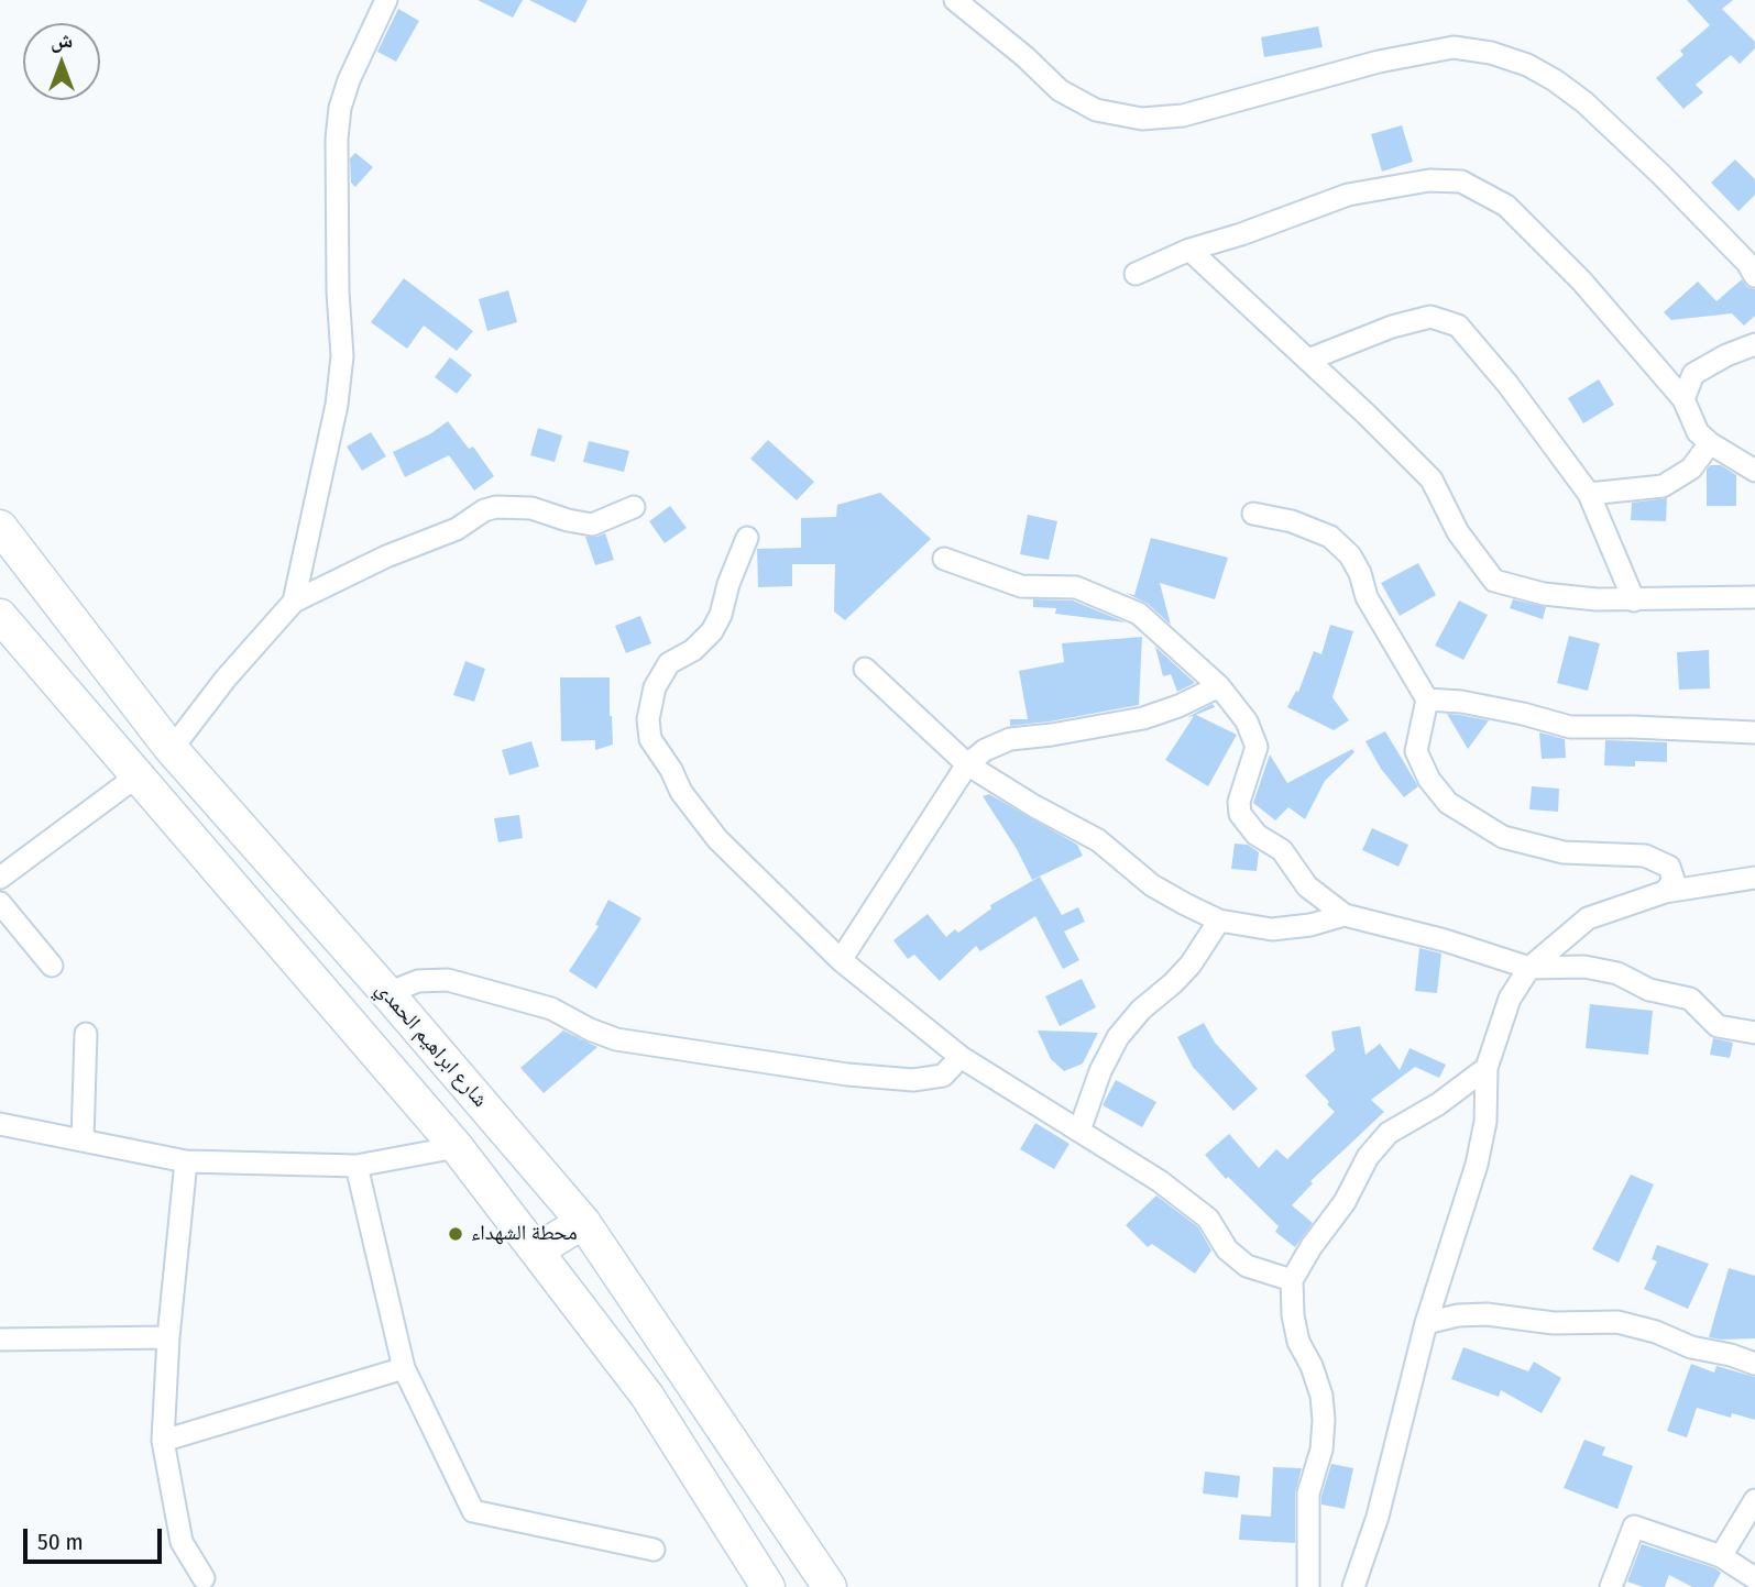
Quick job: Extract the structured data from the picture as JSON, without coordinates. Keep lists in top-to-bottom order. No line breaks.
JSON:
{"streets":{"main road":["شارع ابراهيم الحمدي"]},"places":["محطة الشهداء"],"scale_bar":"50 m","north":"top"}
